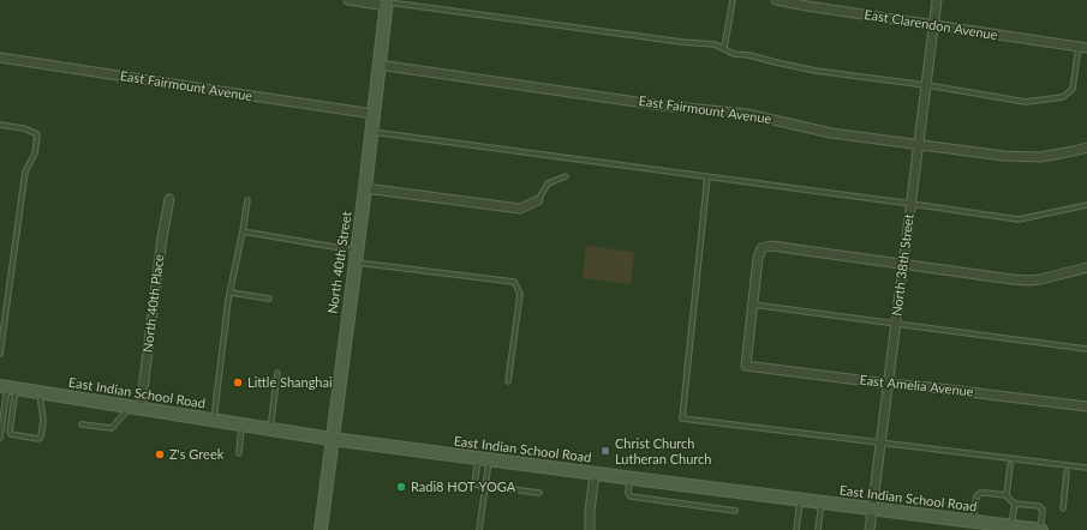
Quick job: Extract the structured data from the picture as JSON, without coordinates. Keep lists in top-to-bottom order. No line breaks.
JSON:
{"streets":{"main road":["North 40th Street","East Indian School Road"],"street":["East Clarendon Avenue","East Fairmount Avenue","North 38th Street","North 40th Place","East Amelia Avenue"]},"crossings":[["East Clarendon Avenue","North 38th Street"],["East Fairmount Avenue","North 40th Street"],["East Fairmount Avenue","North 38th Street"],["North 40th Street","East Indian School Road"],["North 38th Street","East Amelia Avenue"],["North 38th Street","East Indian School Road"],["North 40th Place","East Indian School Road"]],"places":["Little Shanghai","Christ Church Lutheran Church","Z's Greek","Radi8 HOT YOGA"]}
